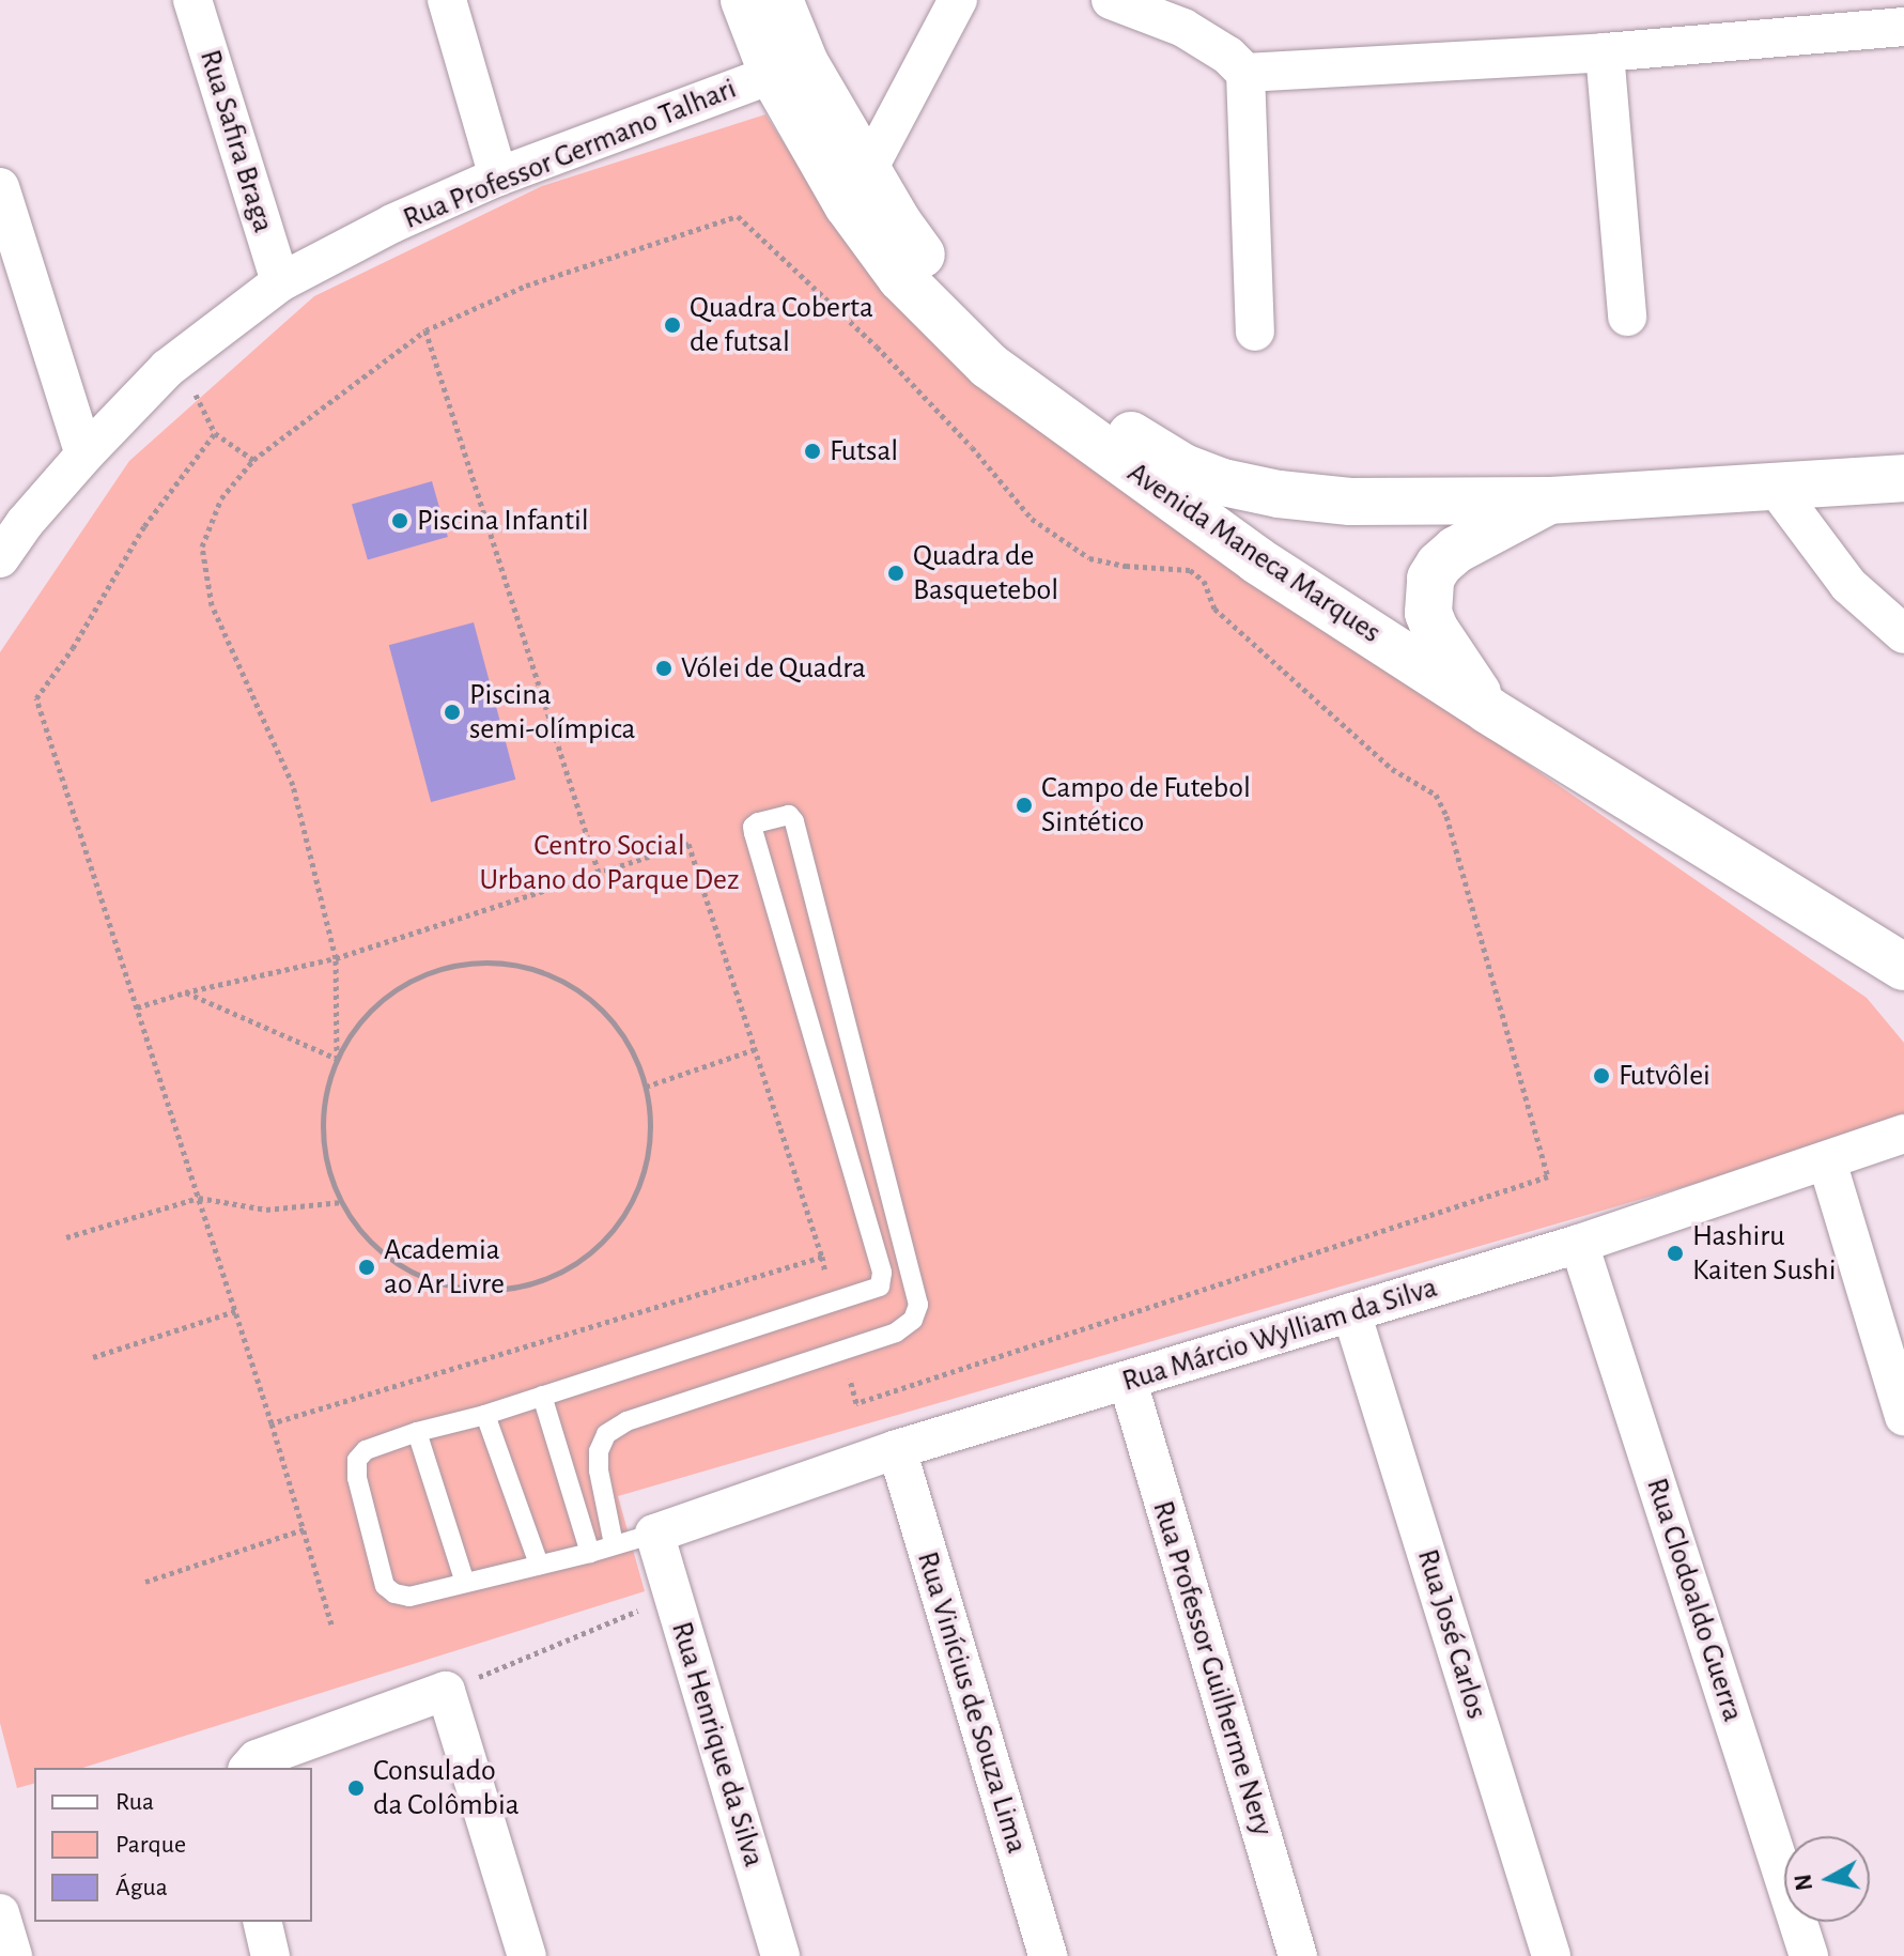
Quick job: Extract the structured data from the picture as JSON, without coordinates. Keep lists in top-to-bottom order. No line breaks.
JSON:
{"streets":{"main road":["Avenida Maneca Marques"],"street":["Rua Safira Braga","Rua Professor Germano Talhari","Rua Márcio Wylliam da Silva","Rua Clodoaldo Guerra","Rua José Carlos","Rua Professor Guilherme Nery","Rua Vinícius de Souza Lima","Rua Henrique da Silva"]},"crossings":[["Rua Safira Braga","Rua Professor Germano Talhari"],["Rua Professor Germano Talhari","Avenida Maneca Marques"],["Rua Márcio Wylliam da Silva","Rua Clodoaldo Guerra"],["Rua Márcio Wylliam da Silva","Rua José Carlos"],["Rua Márcio Wylliam da Silva","Rua Professor Guilherme Nery"],["Rua Márcio Wylliam da Silva","Rua Vinícius de Souza Lima"],["Rua Márcio Wylliam da Silva","Rua Henrique da Silva"]],"parks":["Centro Social Urbano do Parque Dez"],"places":["Quadra Coberta de futsal","Futsal","Piscina Infantil","Quadra de Basquetebol","Vólei de Quadra","Piscina semi-olímpica","Campo de Futebol Sintético","Futvôlei","Hashiru Kaiten Sushi","Academia ao Ar Livre","Consulado da Colômbia"],"legend":["Rua","Parque","Água"],"north":"left"}
